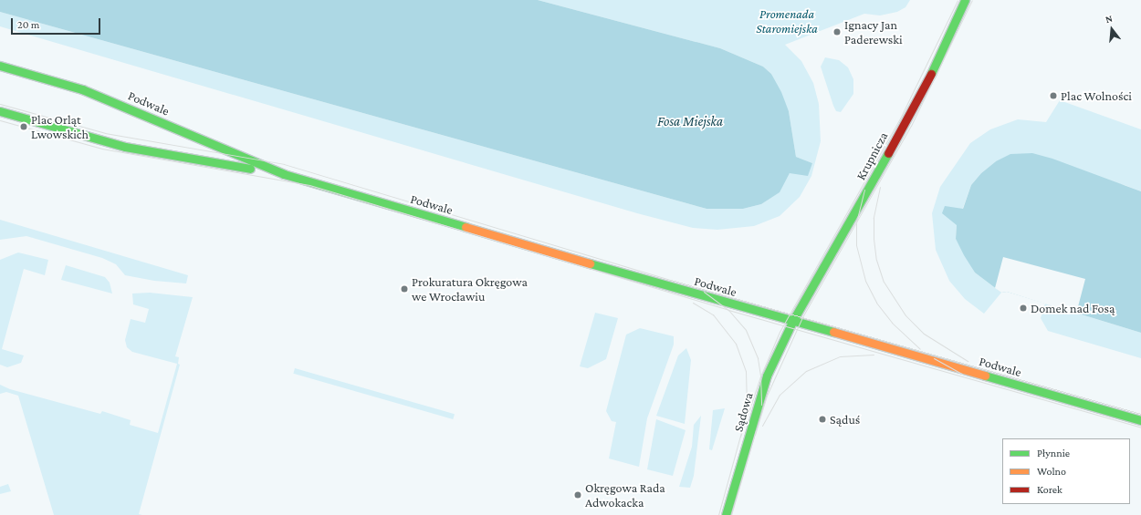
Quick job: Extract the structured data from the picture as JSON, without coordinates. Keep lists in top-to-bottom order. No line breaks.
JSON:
{"streets":{"street":["Podwale","Krupnicza","Sądowa"]},"crossings":[["Podwale","Krupnicza"],["Podwale","Sądowa"],["Krupnicza","Sądowa"]],"water":["Fosa Miejska"],"parks":["Promenada Staromiejska"],"places":["Ignacy Jan Paderewski","Plac Wolności","Plac Orląt Lwowskich","Prokuratura Okręgowa we Wrocławiu","Domek nad Fosą","Sąduś","Okręgowa Rada Adwokacka"],"legend":["Płynnie","Wolno","Korek"],"scale_bar":"20 m","north":"top"}
